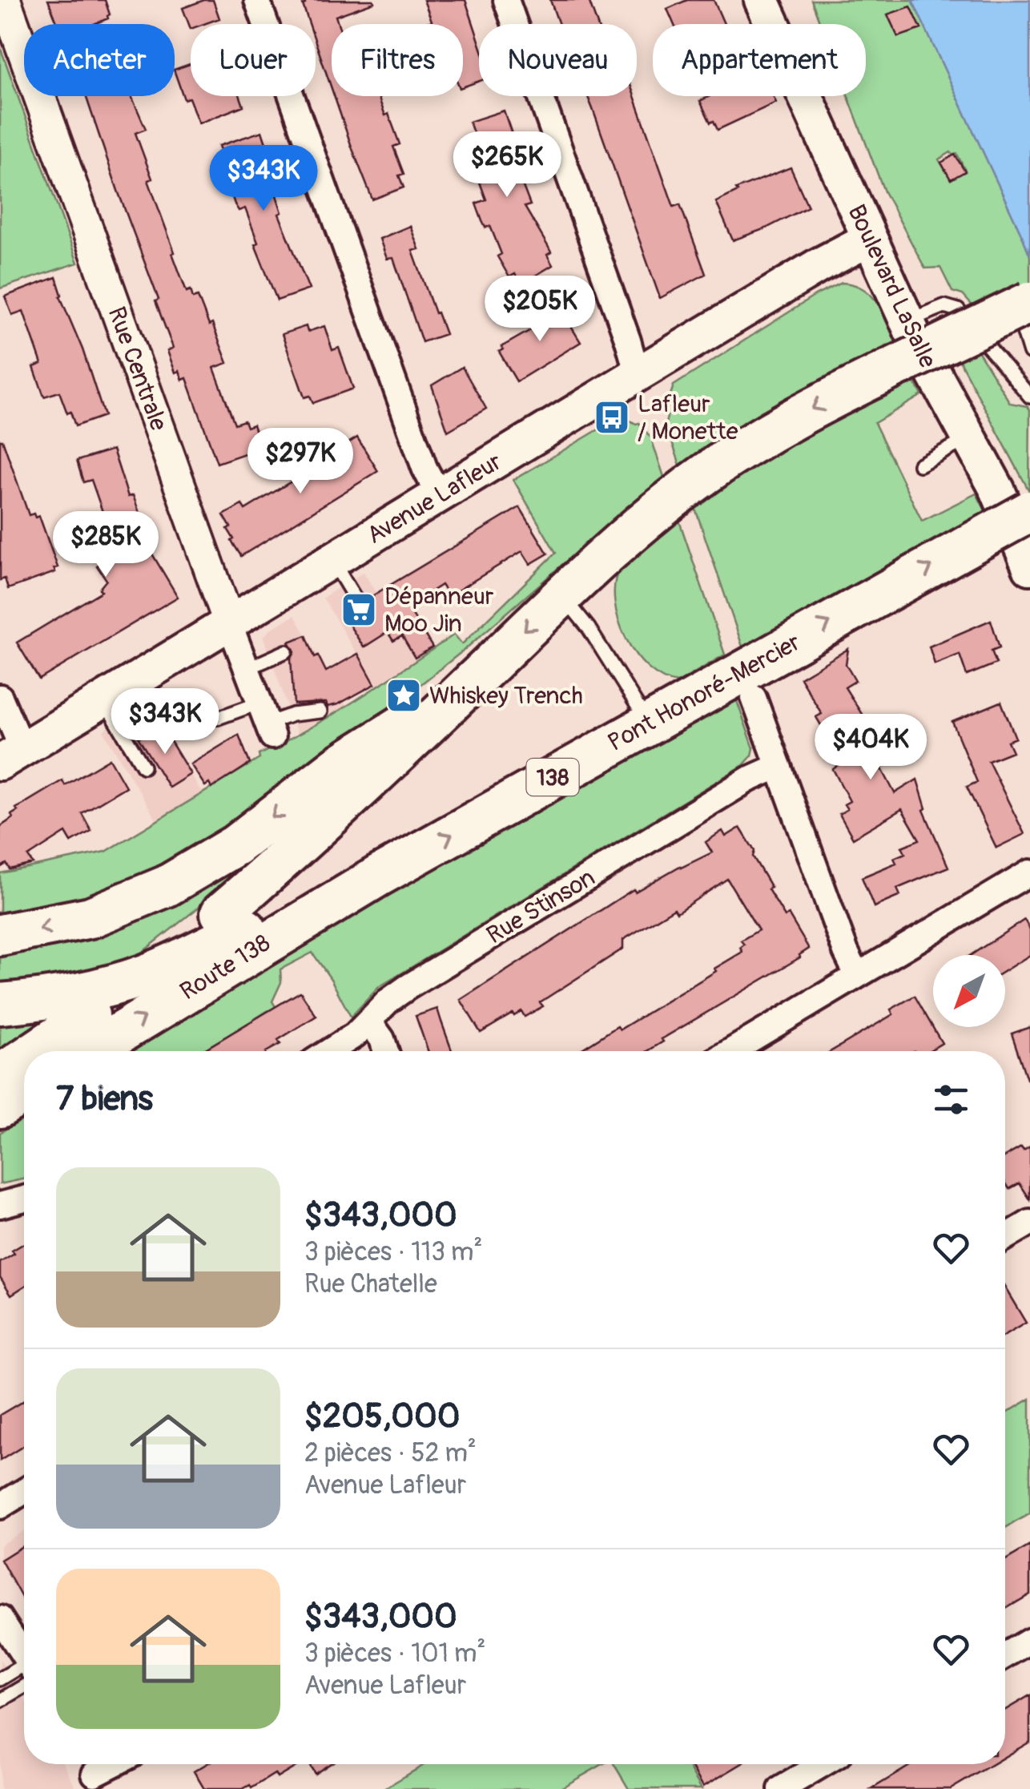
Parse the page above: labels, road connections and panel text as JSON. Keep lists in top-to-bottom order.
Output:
{
  "streets": {
    "highway": ["Pont Honoré-Mercier", "138", "Route 138"],
    "main road": ["Boulevard LaSalle", "Avenue Lafleur"],
    "street": ["Rue Centrale", "Rue Stinson"]
  },
  "crossings": [
    ["Boulevard LaSalle", "Avenue Lafleur"],
    ["Rue Centrale", "Avenue Lafleur"],
    ["Pont Honoré-Mercier", "Route 138"]
  ],
  "places": {
    "bus stop": ["Lafleur / Monette"],
    "supermarket": ["Dépanneur Moo Jin"],
    "place": ["Whiskey Trench"]
  },
  "north": "bottom left",
  "page": {
    "chip": [
      "Acheter",
      "Louer",
      "Filtres",
      "Nouveau",
      "Appartement"
    ],
    "price": [
      "$265K",
      "$343K",
      "$205K",
      "$297K",
      "$285K",
      "$343K",
      "$404K"
    ],
    "heading": "7 biens",
    "list": [
      {
        "name": "$343,000",
        "note": "3 pièces · 113 m² · Rue Chatelle"
      },
      {
        "name": "$205,000",
        "note": "2 pièces · 52 m² · Avenue Lafleur"
      },
      {
        "name": "$343,000",
        "note": "3 pièces · 101 m² · Avenue Lafleur"
      }
    ]
  }
}
